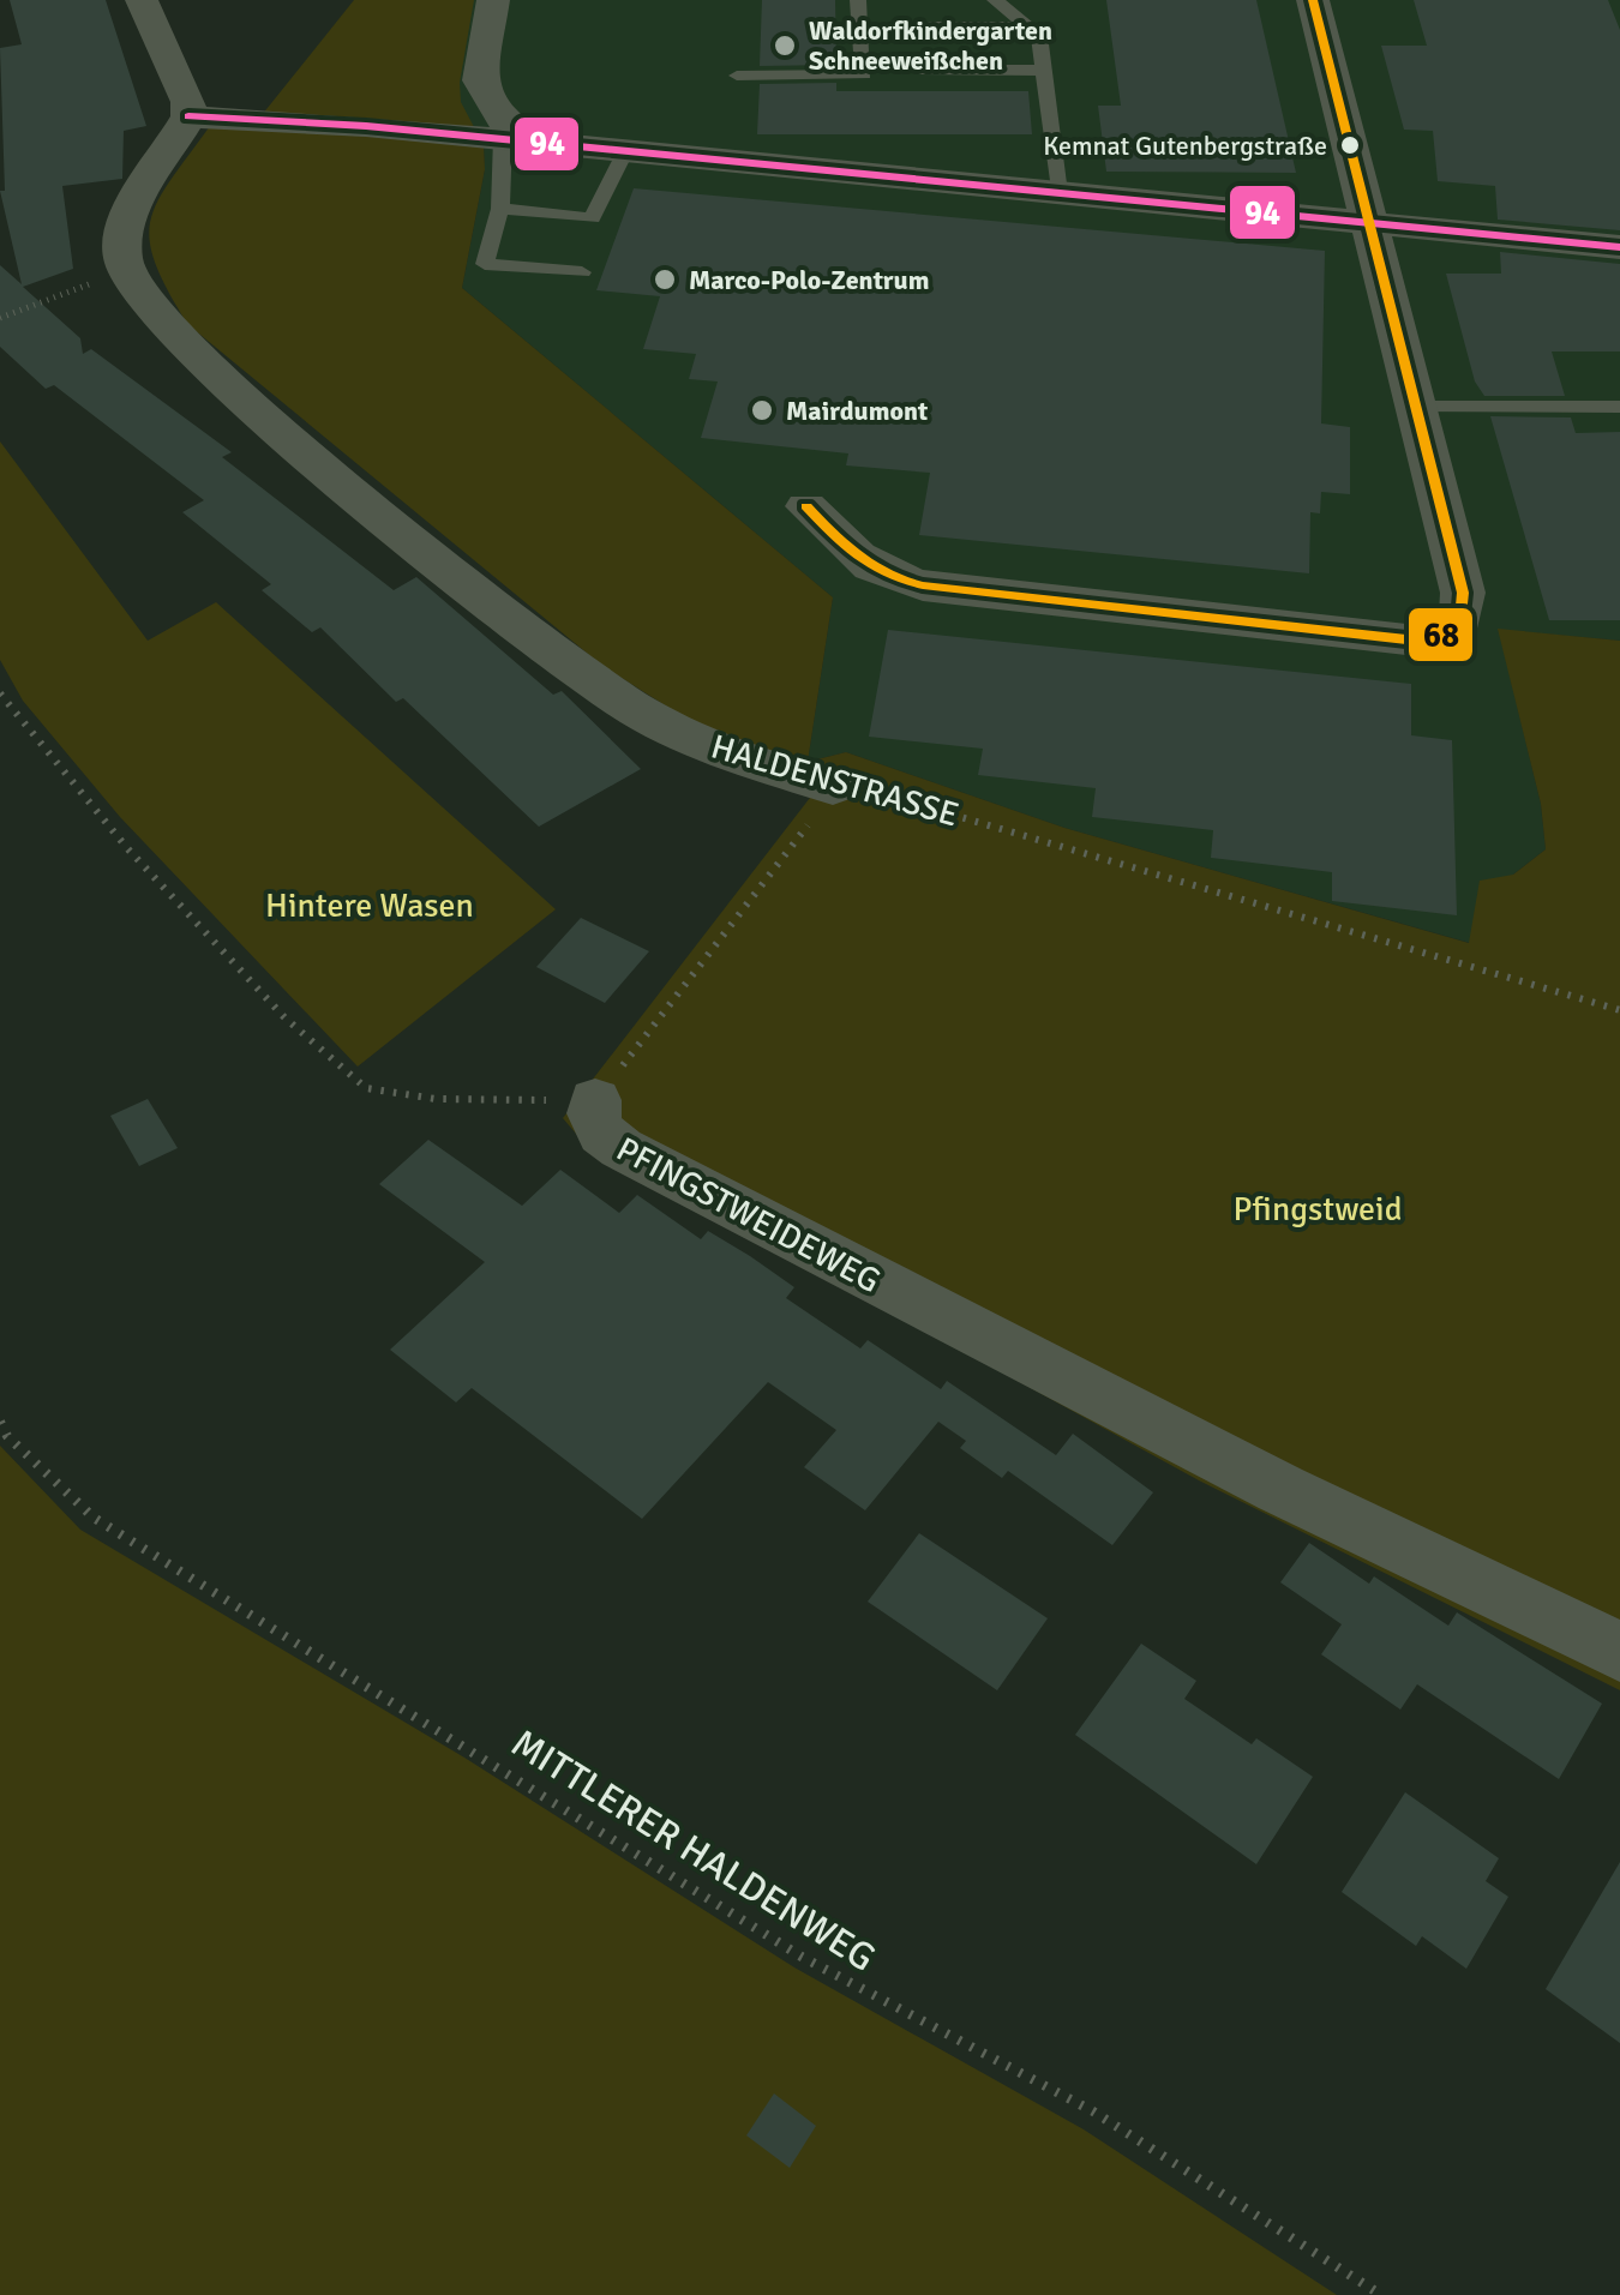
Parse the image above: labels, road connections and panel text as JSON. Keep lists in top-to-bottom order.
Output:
{
  "streets": {
    "street": ["HALDENSTRASSE", "PFINGSTWEIDEWEG"],
    "path": ["MITTLERER HALDENWEG"]
  },
  "parks": ["Hintere Wasen", "Pfingstweid"],
  "places": [
    "Waldorfkindergarten Schneeweißchen",
    "Kemnat Gutenbergstraße",
    "Marco-Polo-Zentrum",
    "Mairdumont"
  ],
  "lines": ["transit line 68", "transit line 94"]
}
